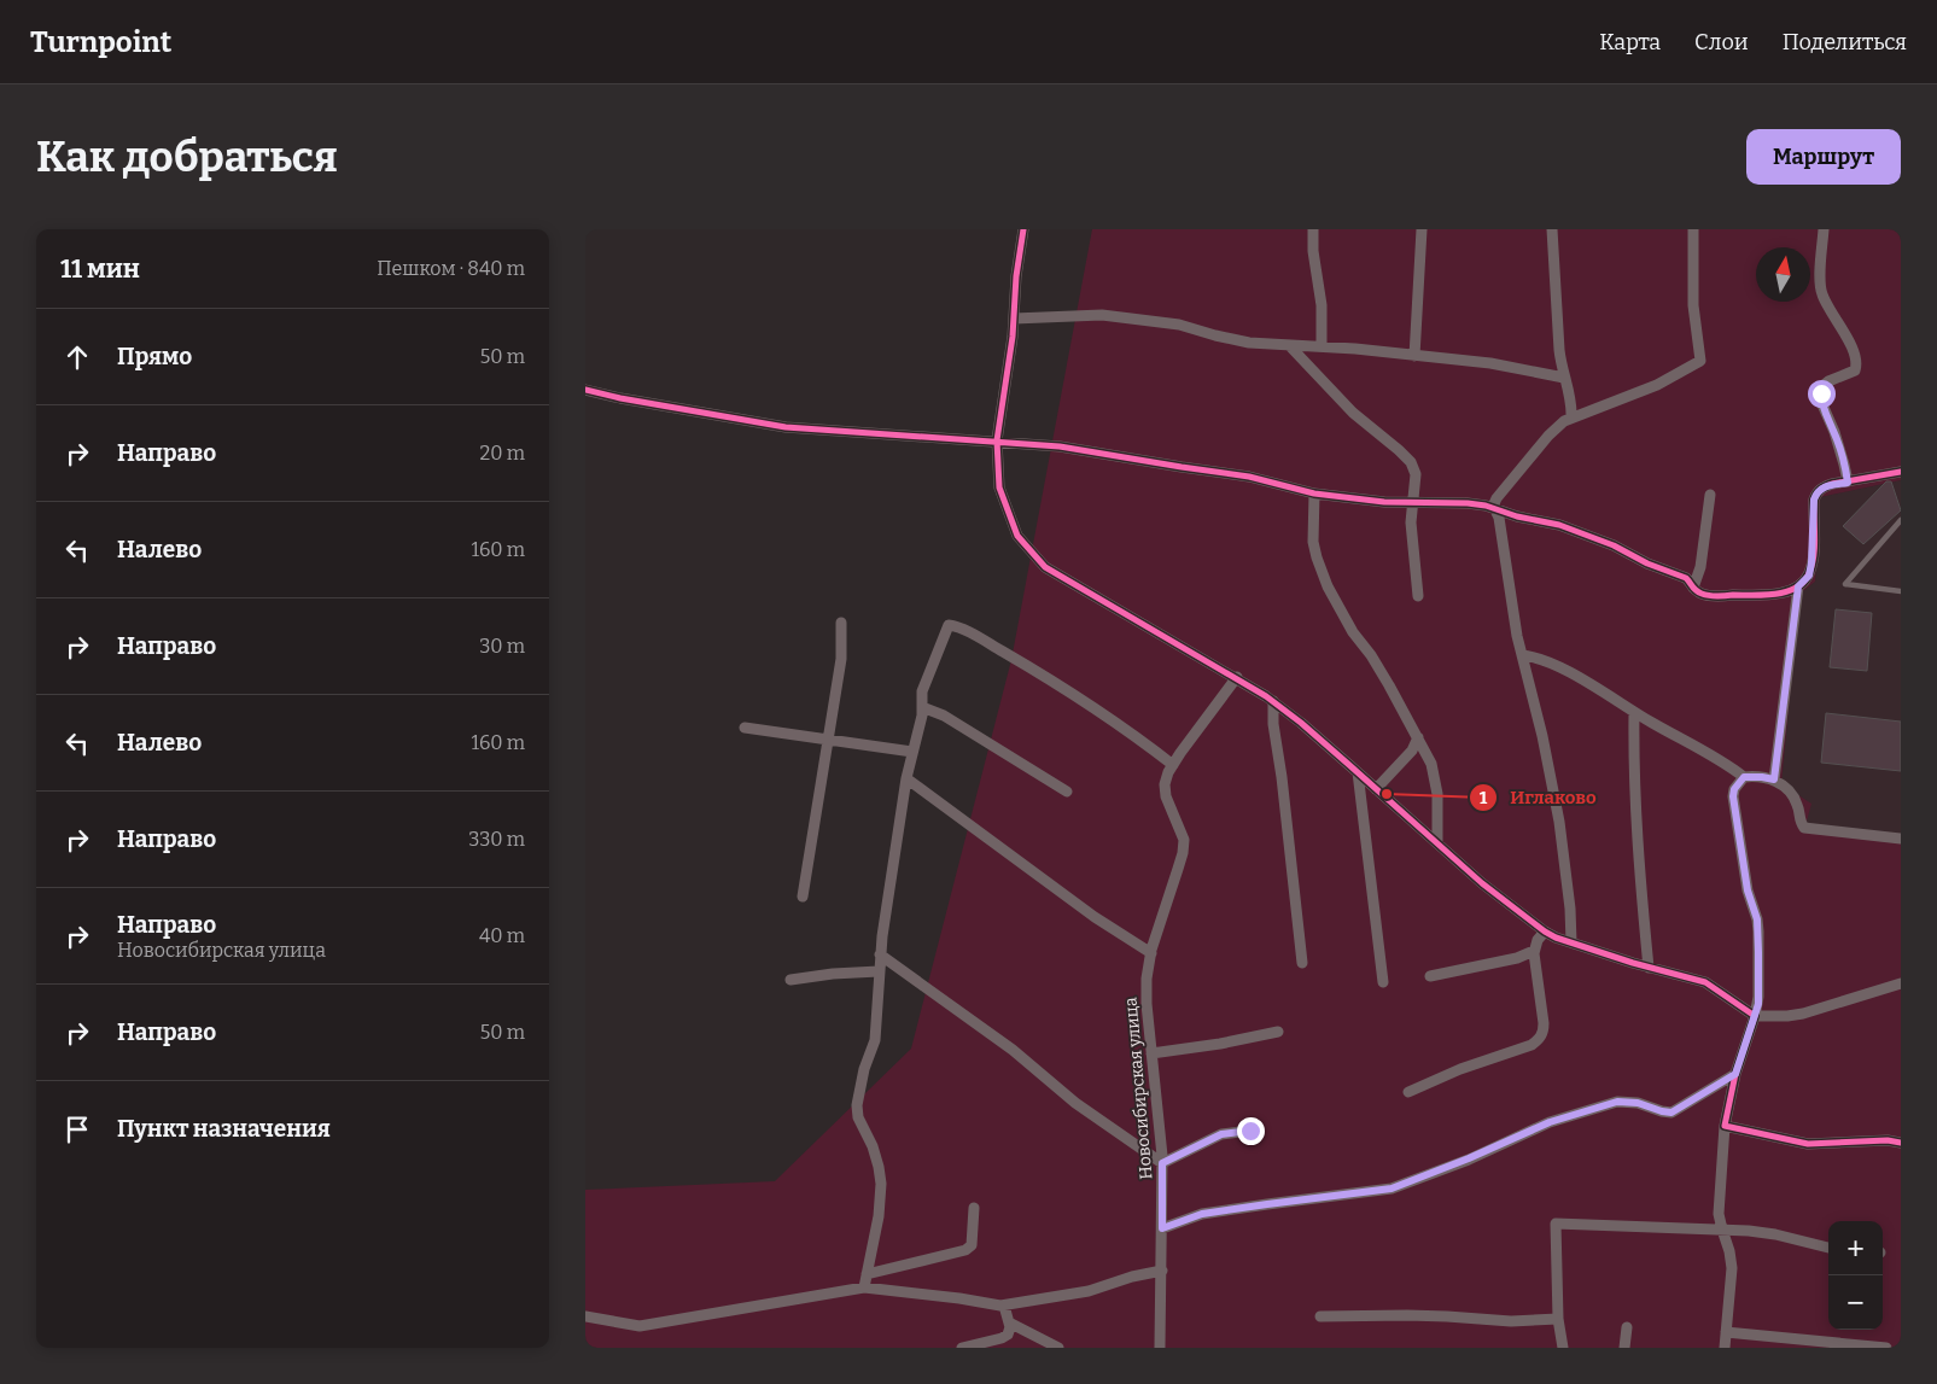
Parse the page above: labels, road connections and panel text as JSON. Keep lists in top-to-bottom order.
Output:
{
  "streets": {
    "street": ["Новосибирская улица"]
  },
  "places": ["Иглаково"],
  "north": "top",
  "page": {
    "header": "Turnpoint",
    "nav": ["Карта", "Слои", "Поделиться"],
    "buttons": "Маршрут",
    "title": "Как добраться",
    "heading": ["11 мин", "Пешком · 840 m"],
    "list": [
      ["Прямо", "50 m"],
      ["Направо", "20 m"],
      ["Налево", "160 m"],
      ["Направо", "30 m"],
      ["Налево", "160 m"],
      ["Направо", "330 m"],
      ["Направо", "Новосибирская улица", "40 m"],
      ["Направо", "50 m"],
      "Пункт назначения"
    ],
    "map_buttons": ["+", "−"]
  }
}
